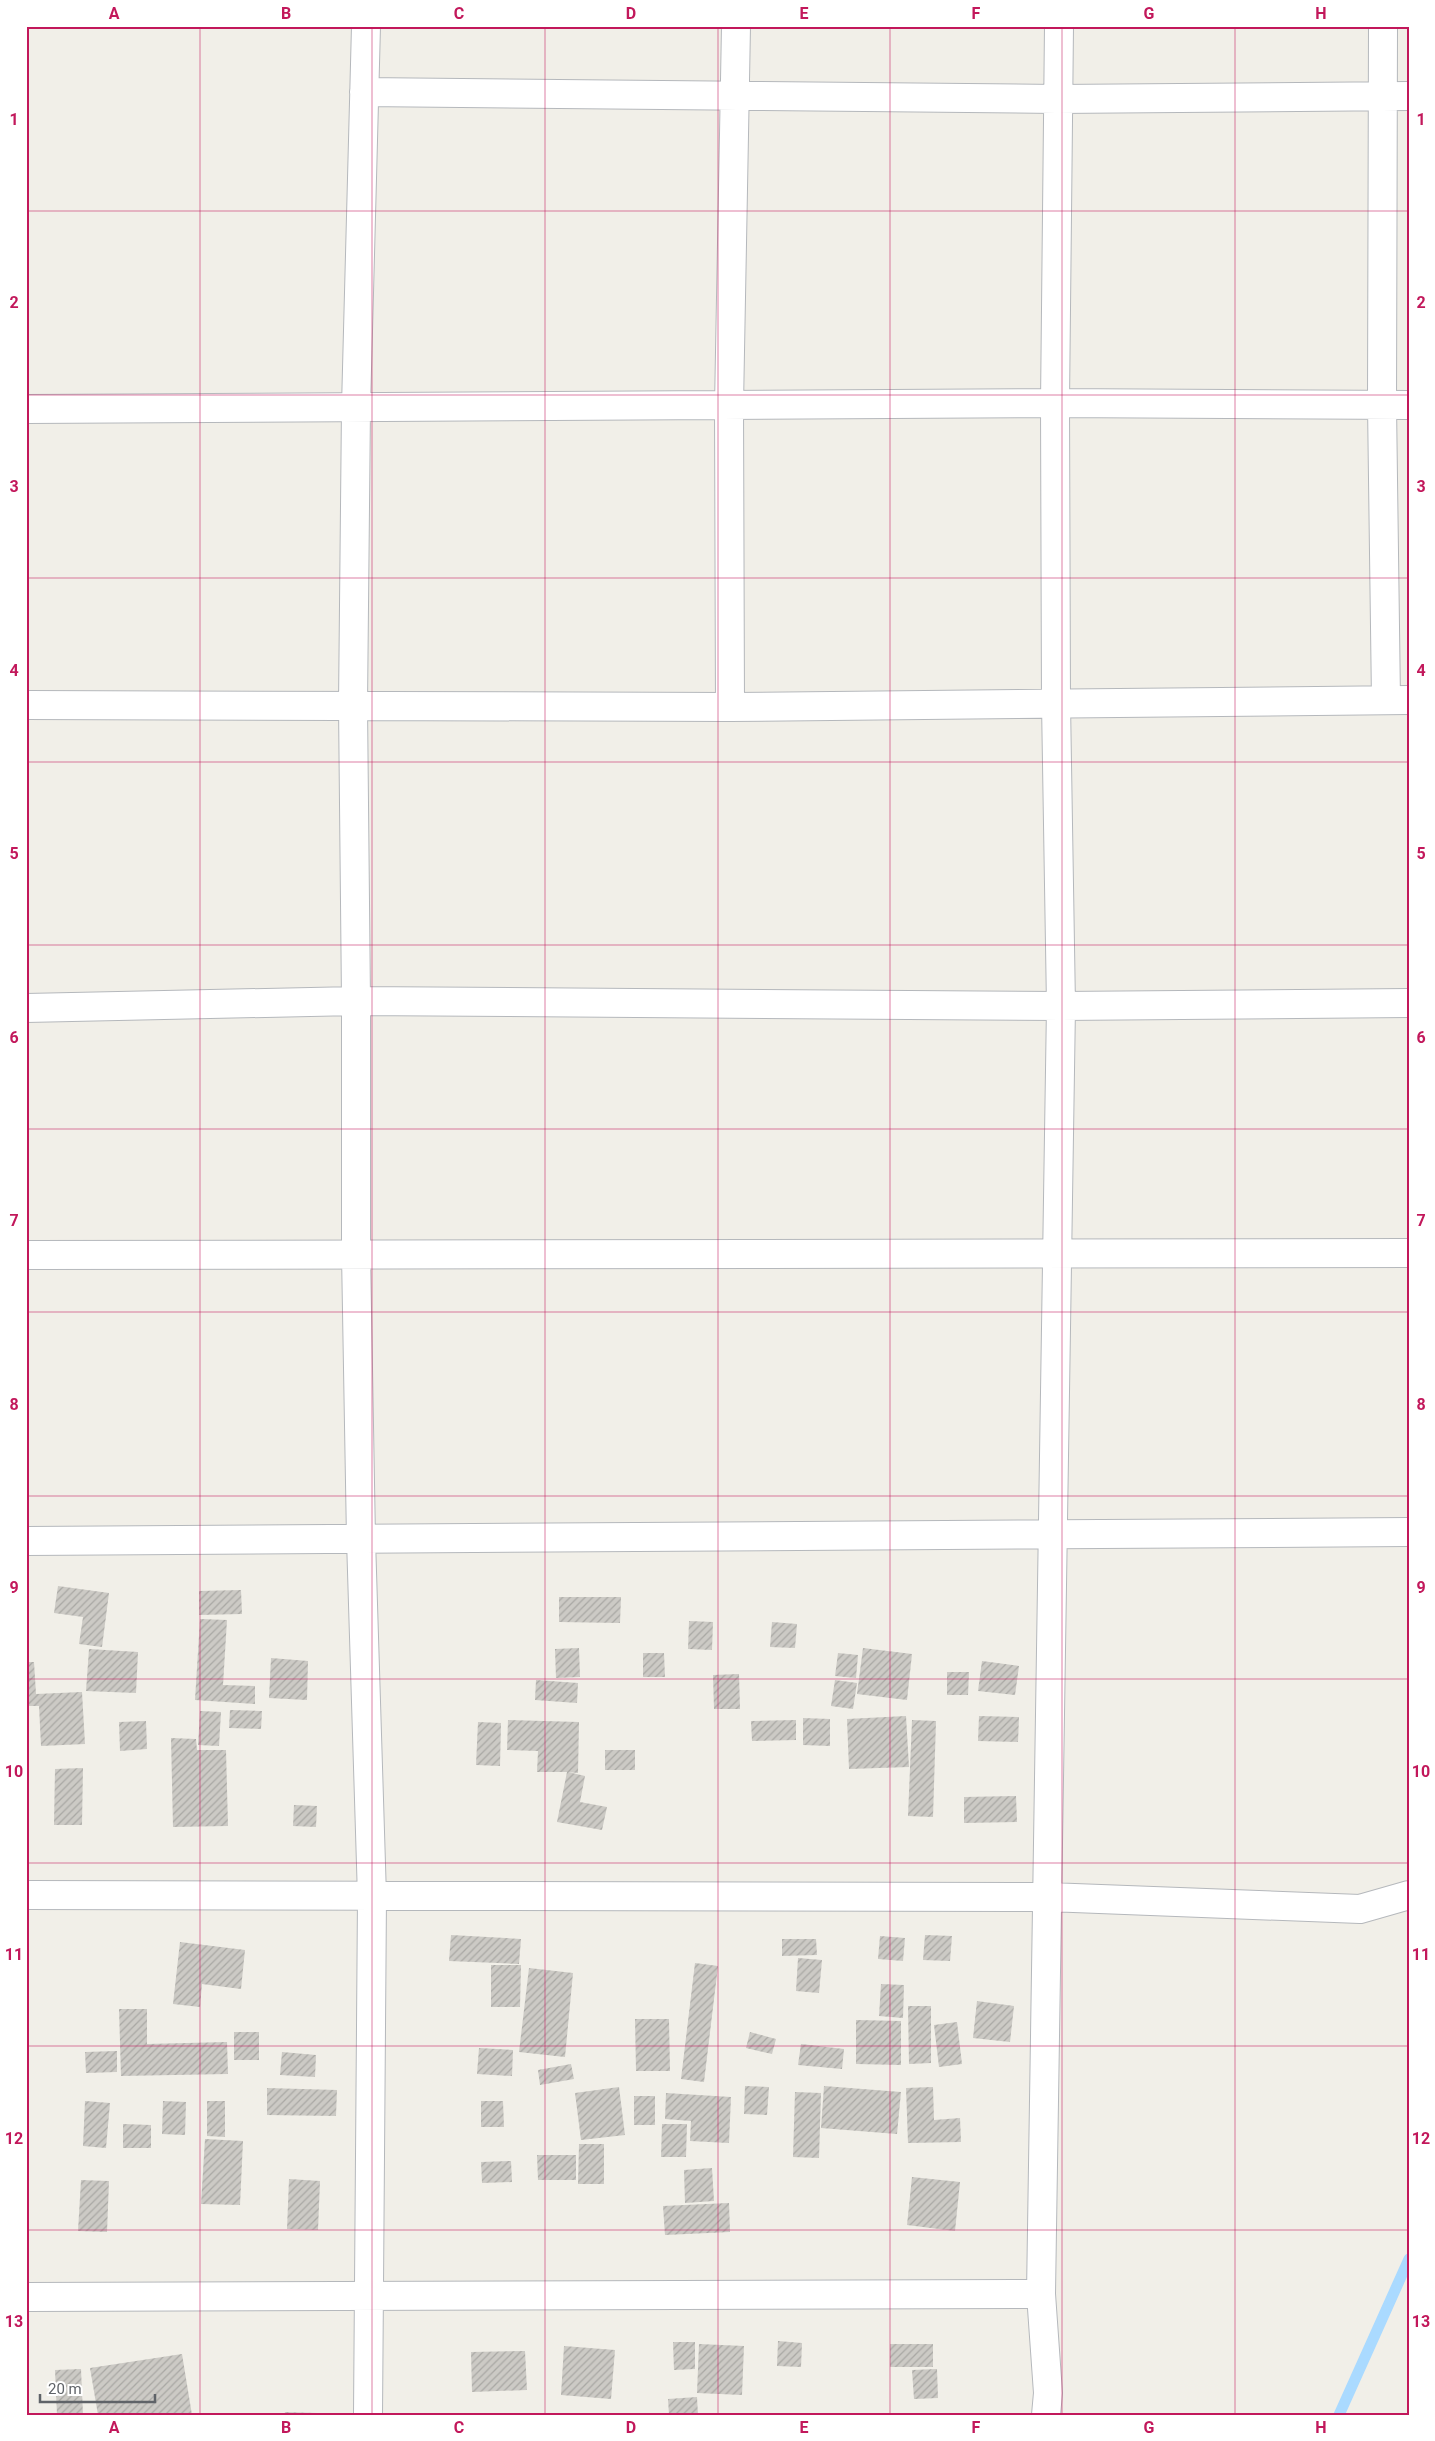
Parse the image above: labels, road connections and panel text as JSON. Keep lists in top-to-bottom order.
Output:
{
  "scale_bar": "20 m",
  "grid": {
    "columns": [
      "A",
      "B",
      "C",
      "D",
      "E",
      "F",
      "G",
      "H"
    ],
    "rows": [
      "1",
      "2",
      "3",
      "4",
      "5",
      "6",
      "7",
      "8",
      "9",
      "10",
      "11",
      "12",
      "13"
    ]
  }
}
